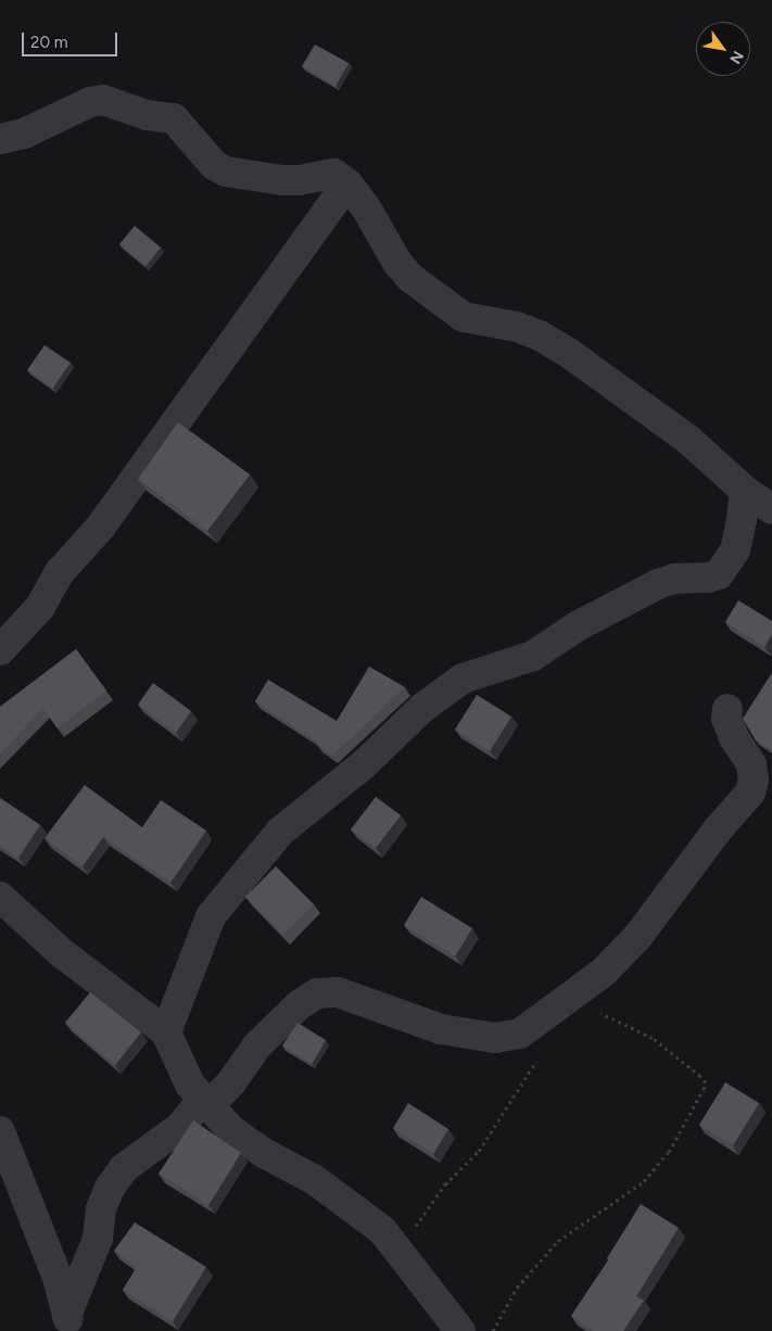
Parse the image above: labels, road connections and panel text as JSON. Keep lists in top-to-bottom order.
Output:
{
  "scale_bar": "20 m",
  "north": "bottom right"
}
